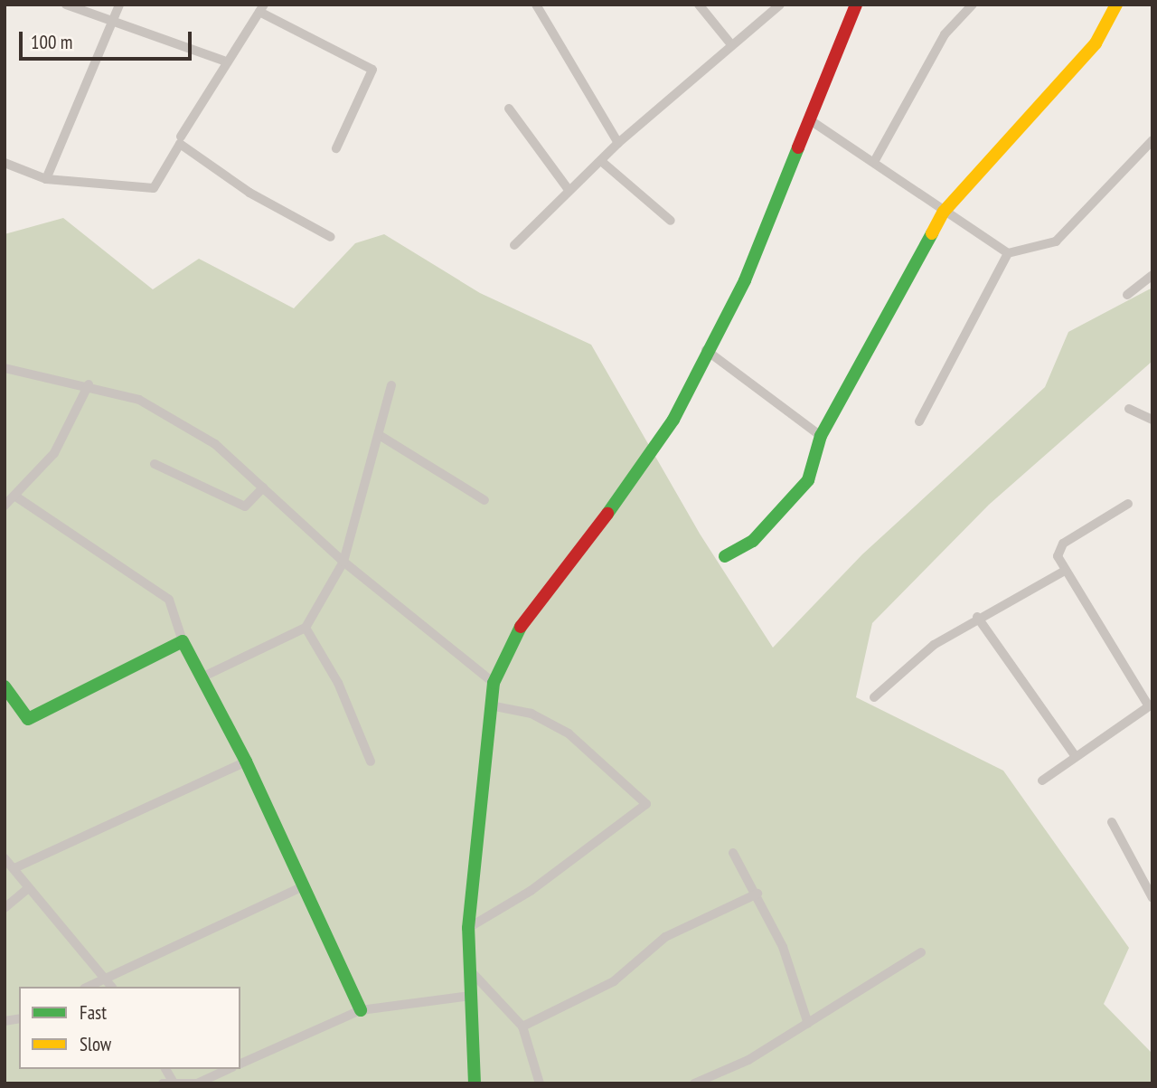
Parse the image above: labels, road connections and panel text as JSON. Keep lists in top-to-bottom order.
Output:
{
  "legend": ["Fast", "Slow"],
  "scale_bar": "100 m"
}
